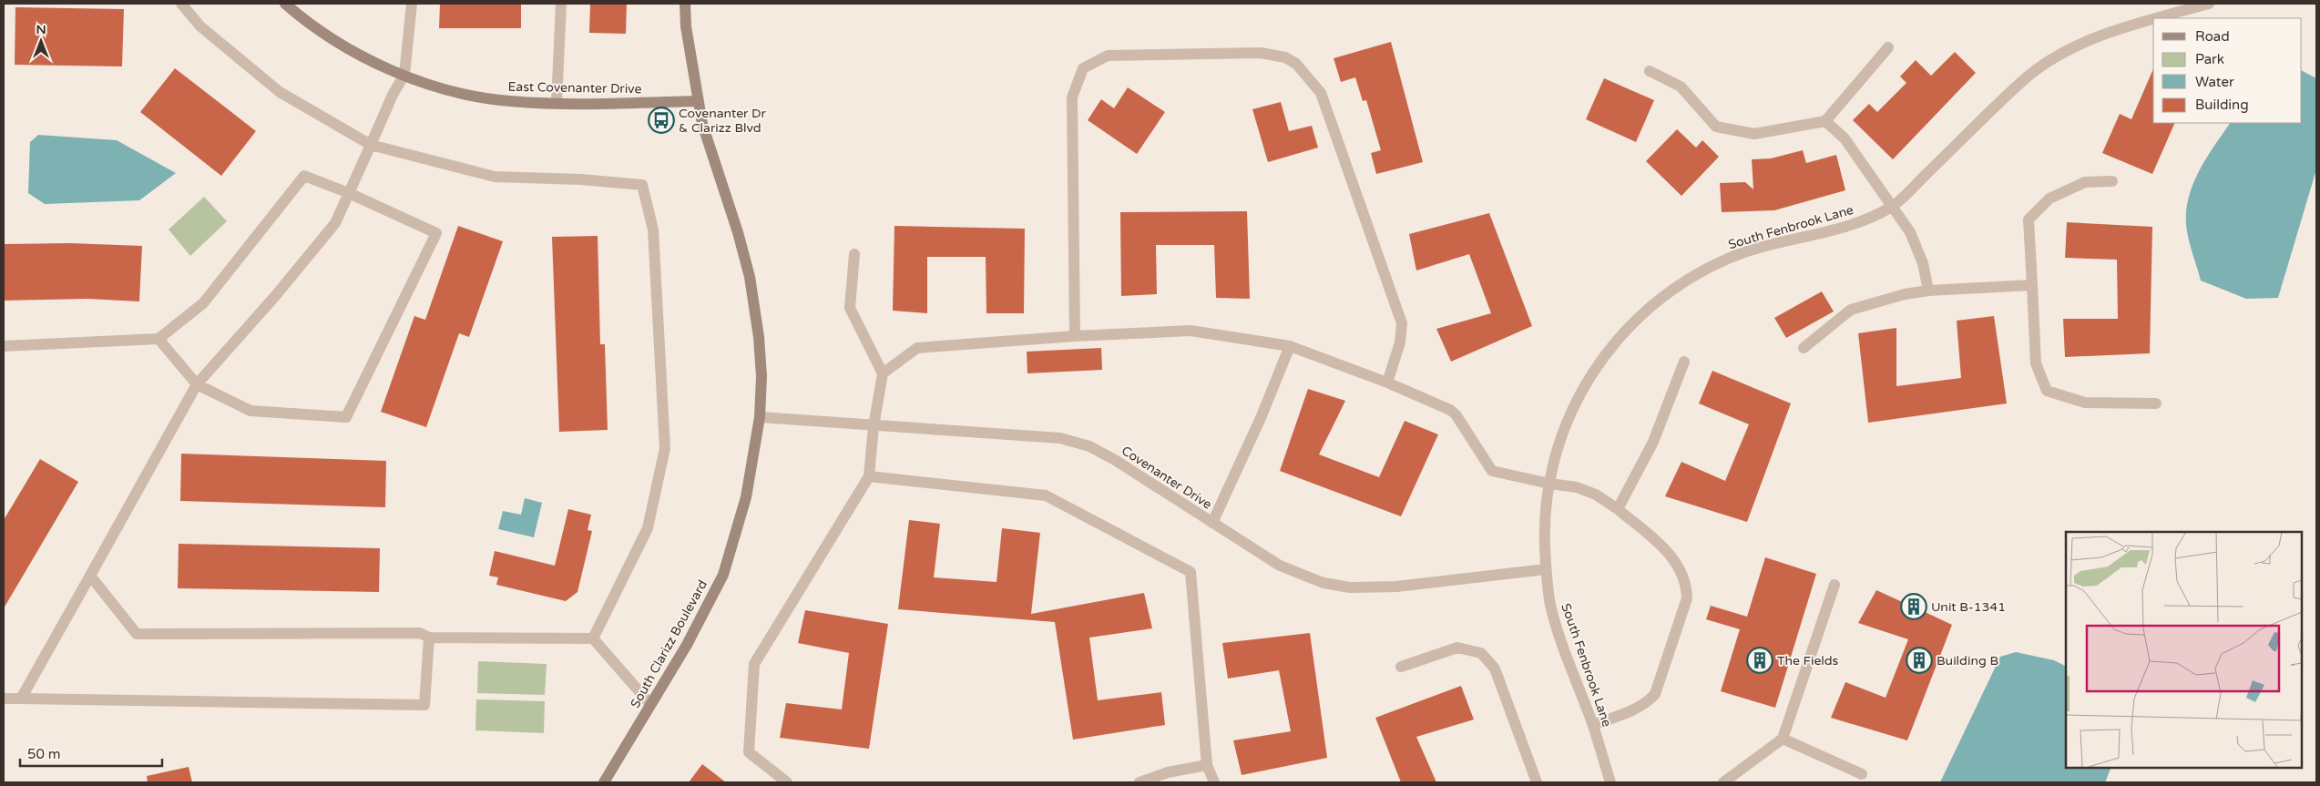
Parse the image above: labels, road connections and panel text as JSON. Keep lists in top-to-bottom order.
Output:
{
  "streets": {
    "street": [
      "East Covenanter Drive",
      "South Fenbrook Lane",
      "Covenanter Drive",
      "South Clarizz Boulevard"
    ]
  },
  "crossings": [
    ["East Covenanter Drive", "South Clarizz Boulevard"],
    ["South Fenbrook Lane", "Covenanter Drive"],
    ["Covenanter Drive", "South Clarizz Boulevard"]
  ],
  "places": {
    "bus stop": ["Covenanter Dr & Clarizz Blvd"],
    "building": ["Unit B-1341", "The Fields", "Building B"]
  },
  "legend": [
    "Road",
    "Park",
    "Water",
    "Building"
  ],
  "scale_bar": "50 m",
  "north": "top"
}
